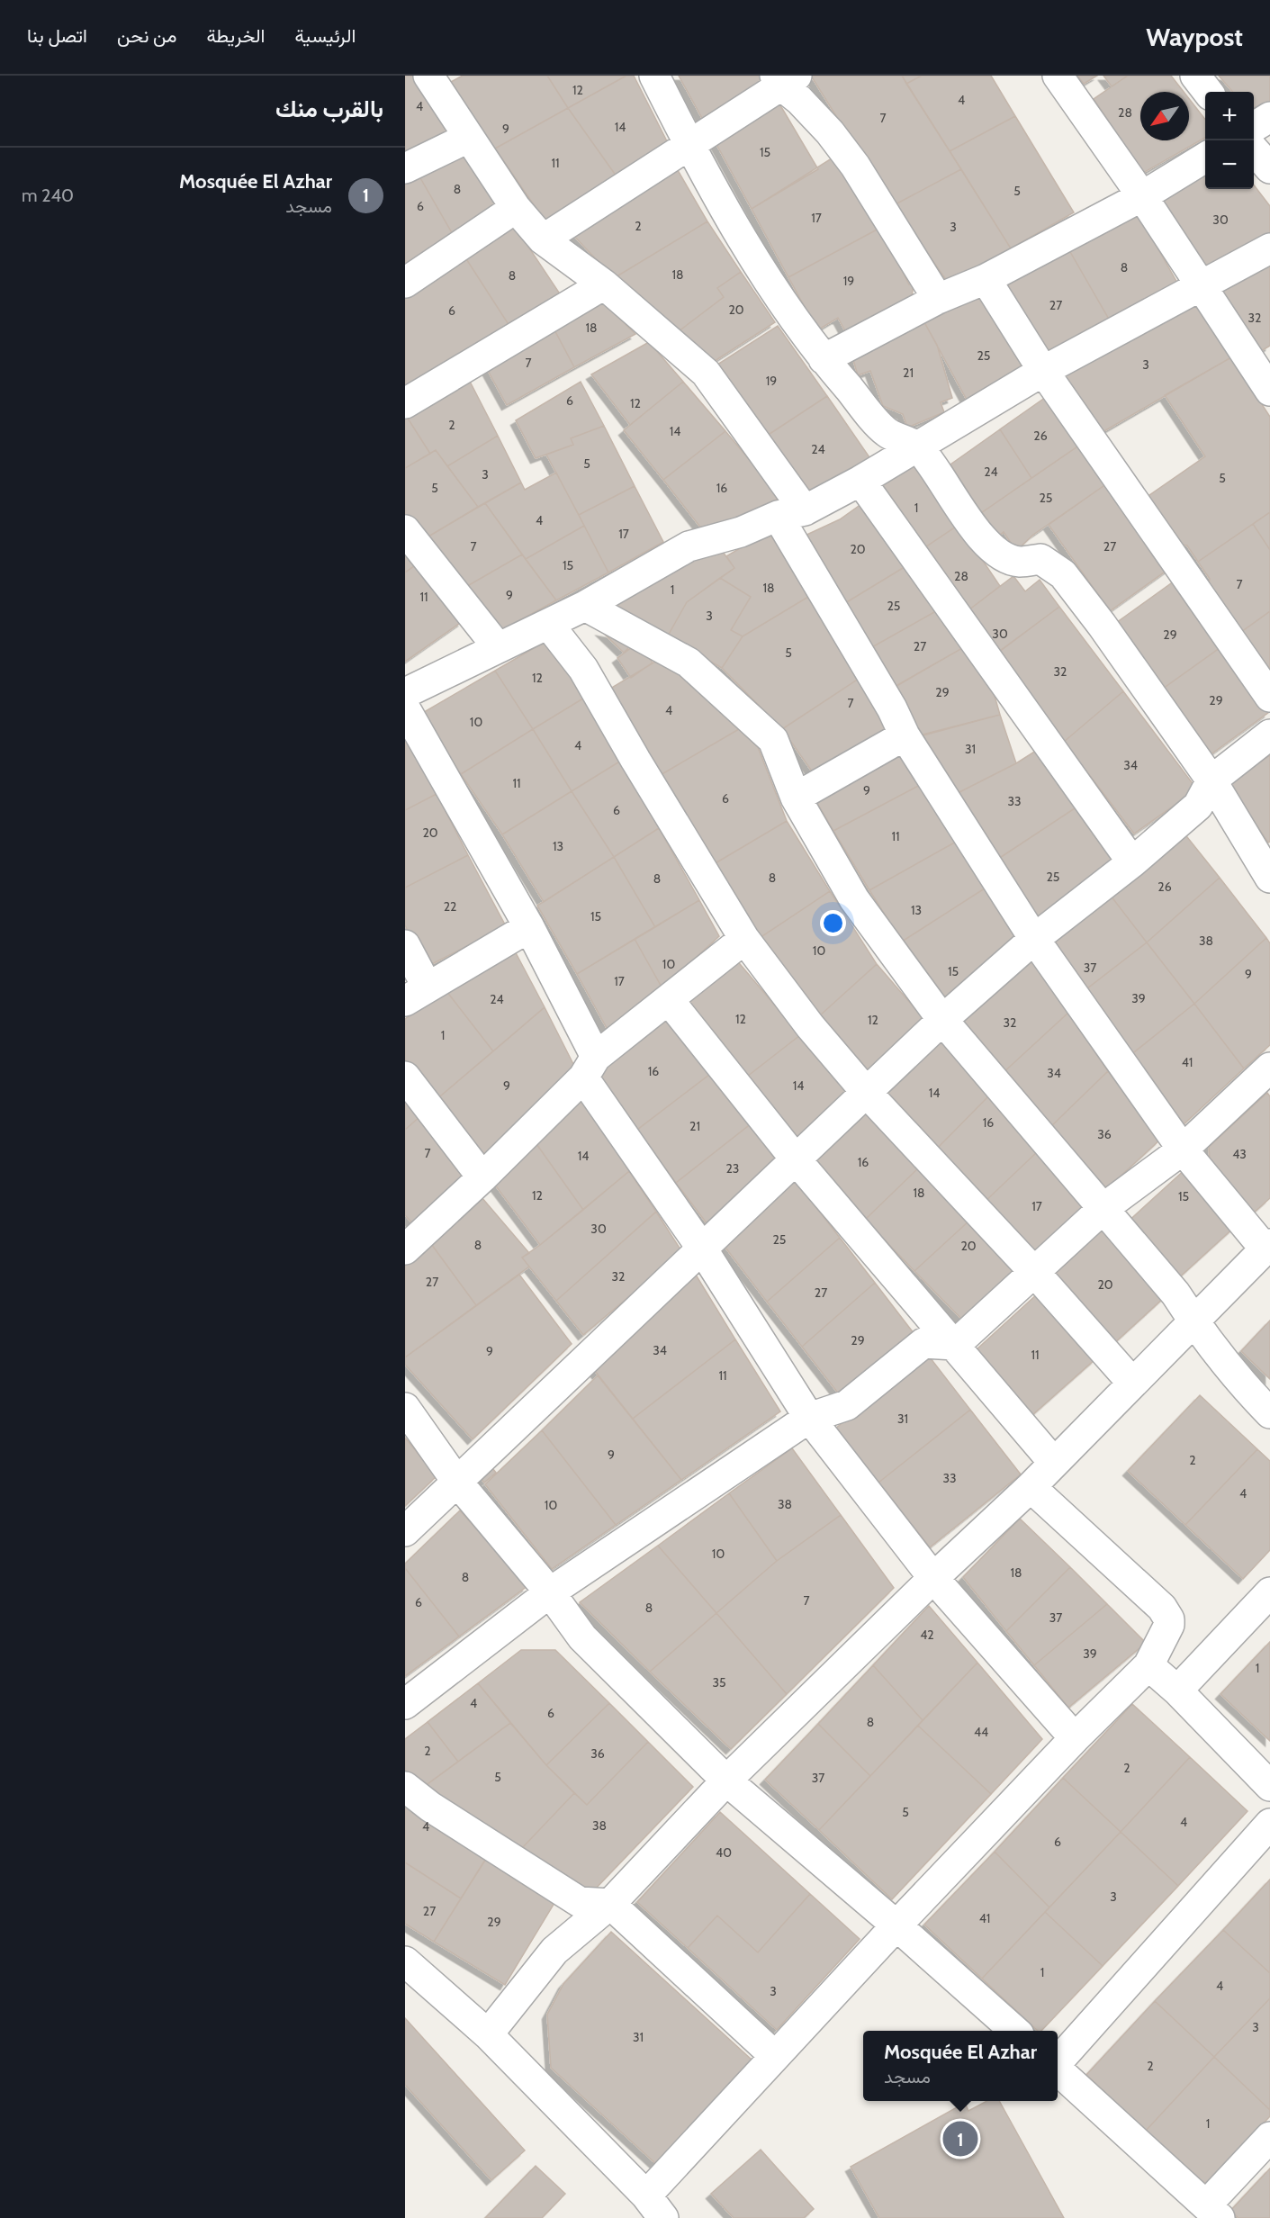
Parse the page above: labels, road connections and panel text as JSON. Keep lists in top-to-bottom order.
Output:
{
  "house_numbers": [
    "12",
    "4",
    "4",
    "28",
    "7",
    "14",
    "9",
    "15",
    "11",
    "8",
    "5",
    "6",
    "17",
    "30",
    "2",
    "3",
    "8",
    "18",
    "8",
    "19",
    "27",
    "20",
    "6",
    "32",
    "18",
    "25",
    "7",
    "3",
    "21",
    "19",
    "6",
    "12",
    "2",
    "14",
    "26",
    "24",
    "5",
    "24",
    "3",
    "5",
    "5",
    "16",
    "25",
    "1",
    "4",
    "17",
    "7",
    "27",
    "20",
    "15",
    "28",
    "7",
    "18",
    "1",
    "9",
    "11",
    "25",
    "3",
    "30",
    "29",
    "27",
    "5",
    "32",
    "12",
    "29",
    "29",
    "7",
    "4",
    "10",
    "4",
    "31",
    "34",
    "11",
    "9",
    "6",
    "33",
    "6",
    "20",
    "11",
    "13",
    "25",
    "8",
    "8",
    "26",
    "22",
    "13",
    "15",
    "38",
    "10",
    "10",
    "37",
    "15",
    "9",
    "17",
    "39",
    "24",
    "12",
    "12",
    "32",
    "1",
    "41",
    "16",
    "34",
    "9",
    "14",
    "14",
    "16",
    "21",
    "36",
    "7",
    "43",
    "14",
    "16",
    "23",
    "18",
    "12",
    "15",
    "17",
    "30",
    "25",
    "8",
    "20",
    "32",
    "27",
    "20",
    "27",
    "29",
    "34",
    "9",
    "11",
    "11",
    "31",
    "9",
    "2",
    "33",
    "4",
    "38",
    "10",
    "10",
    "18",
    "8",
    "7",
    "6",
    "8",
    "37",
    "42",
    "39",
    "1",
    "35",
    "4",
    "6",
    "8",
    "44",
    "2",
    "36",
    "2",
    "5",
    "37",
    "5",
    "4",
    "38",
    "4",
    "6",
    "40",
    "3",
    "27",
    "41",
    "29",
    "1",
    "4",
    "3",
    "3",
    "31",
    "2",
    "1"
  ],
  "north": "bottom left",
  "page": {
    "header": "Waypost",
    "nav": [
      "الرئيسية",
      "الخريطة",
      "من نحن",
      "اتصل بنا"
    ],
    "heading": "بالقرب منك",
    "map_buttons": ["+", "−"],
    "list": [
      {
        "mark": "1",
        "name": "Mosquée El Azhar",
        "note": "مسجد",
        "value": "240 m"
      }
    ],
    "popup": ["Mosquée El Azhar", "مسجد"],
    "pins": "1"
  }
}
